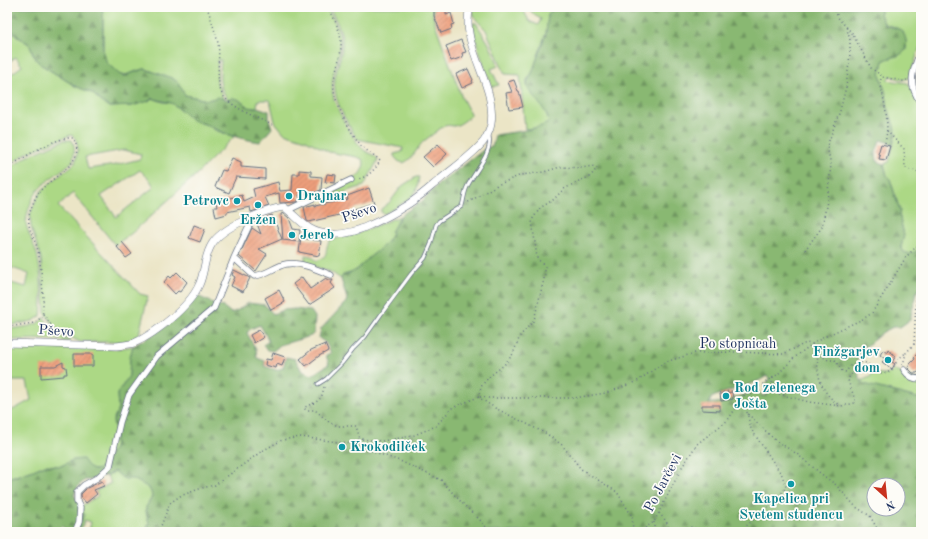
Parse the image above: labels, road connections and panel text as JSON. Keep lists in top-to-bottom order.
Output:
{
  "streets": {
    "street": ["Pševo"],
    "path": ["Po stopnicah", "Po Jarčevi"]
  },
  "crossings": [
    ["Po stopnicah", "Po Jarčevi"]
  ],
  "places": [
    "Drajnar",
    "Petrovc",
    "Eržen",
    "Jereb",
    "Finžgarjev dom",
    "Rod zelenega Jošta",
    "Krokodilček",
    "Kapelica pri Svetem studencu"
  ],
  "north": "bottom right"
}
